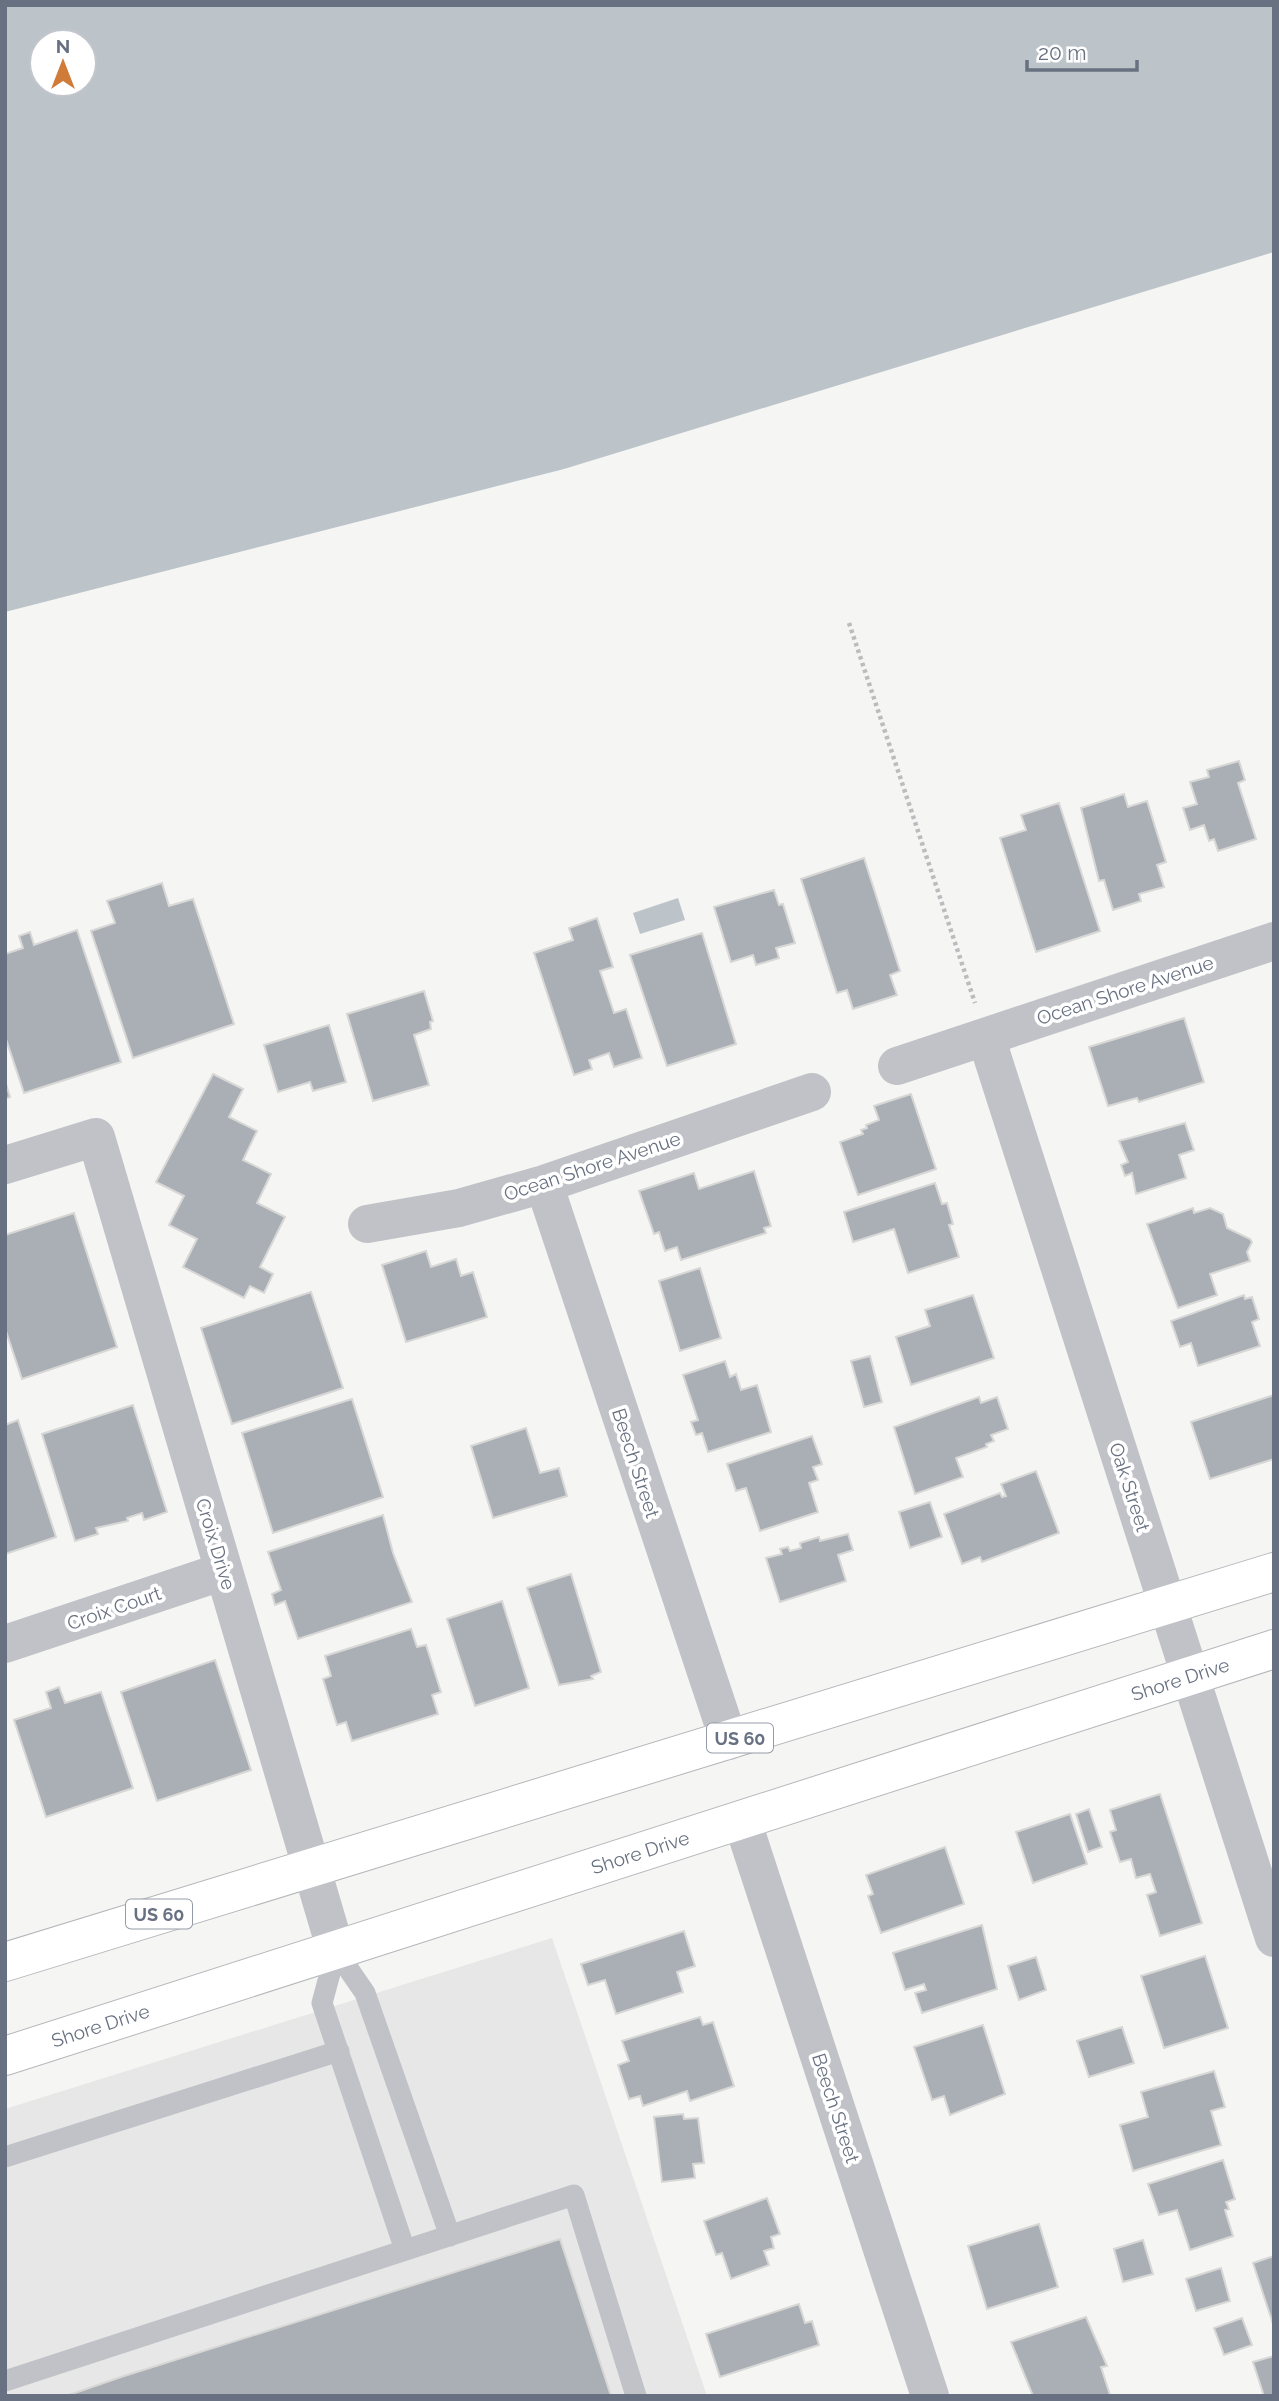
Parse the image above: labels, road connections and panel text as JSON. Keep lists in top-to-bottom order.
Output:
{
  "streets": {
    "highway": ["Shore Drive", "US 60"],
    "street": [
      "Ocean Shore Avenue",
      "Beech Street",
      "Oak Street",
      "Croix Drive",
      "Croix Court"
    ]
  },
  "crossings": [
    ["Ocean Shore Avenue", "Beech Street"],
    ["Ocean Shore Avenue", "Oak Street"],
    ["Beech Street", "Shore Drive"],
    ["Beech Street", "US 60"],
    ["Oak Street", "Shore Drive"],
    ["Oak Street", "US 60"],
    ["Croix Drive", "Croix Court"],
    ["Croix Drive", "Shore Drive"],
    ["Croix Drive", "US 60"]
  ],
  "scale_bar": "20 m",
  "north": "top"
}
